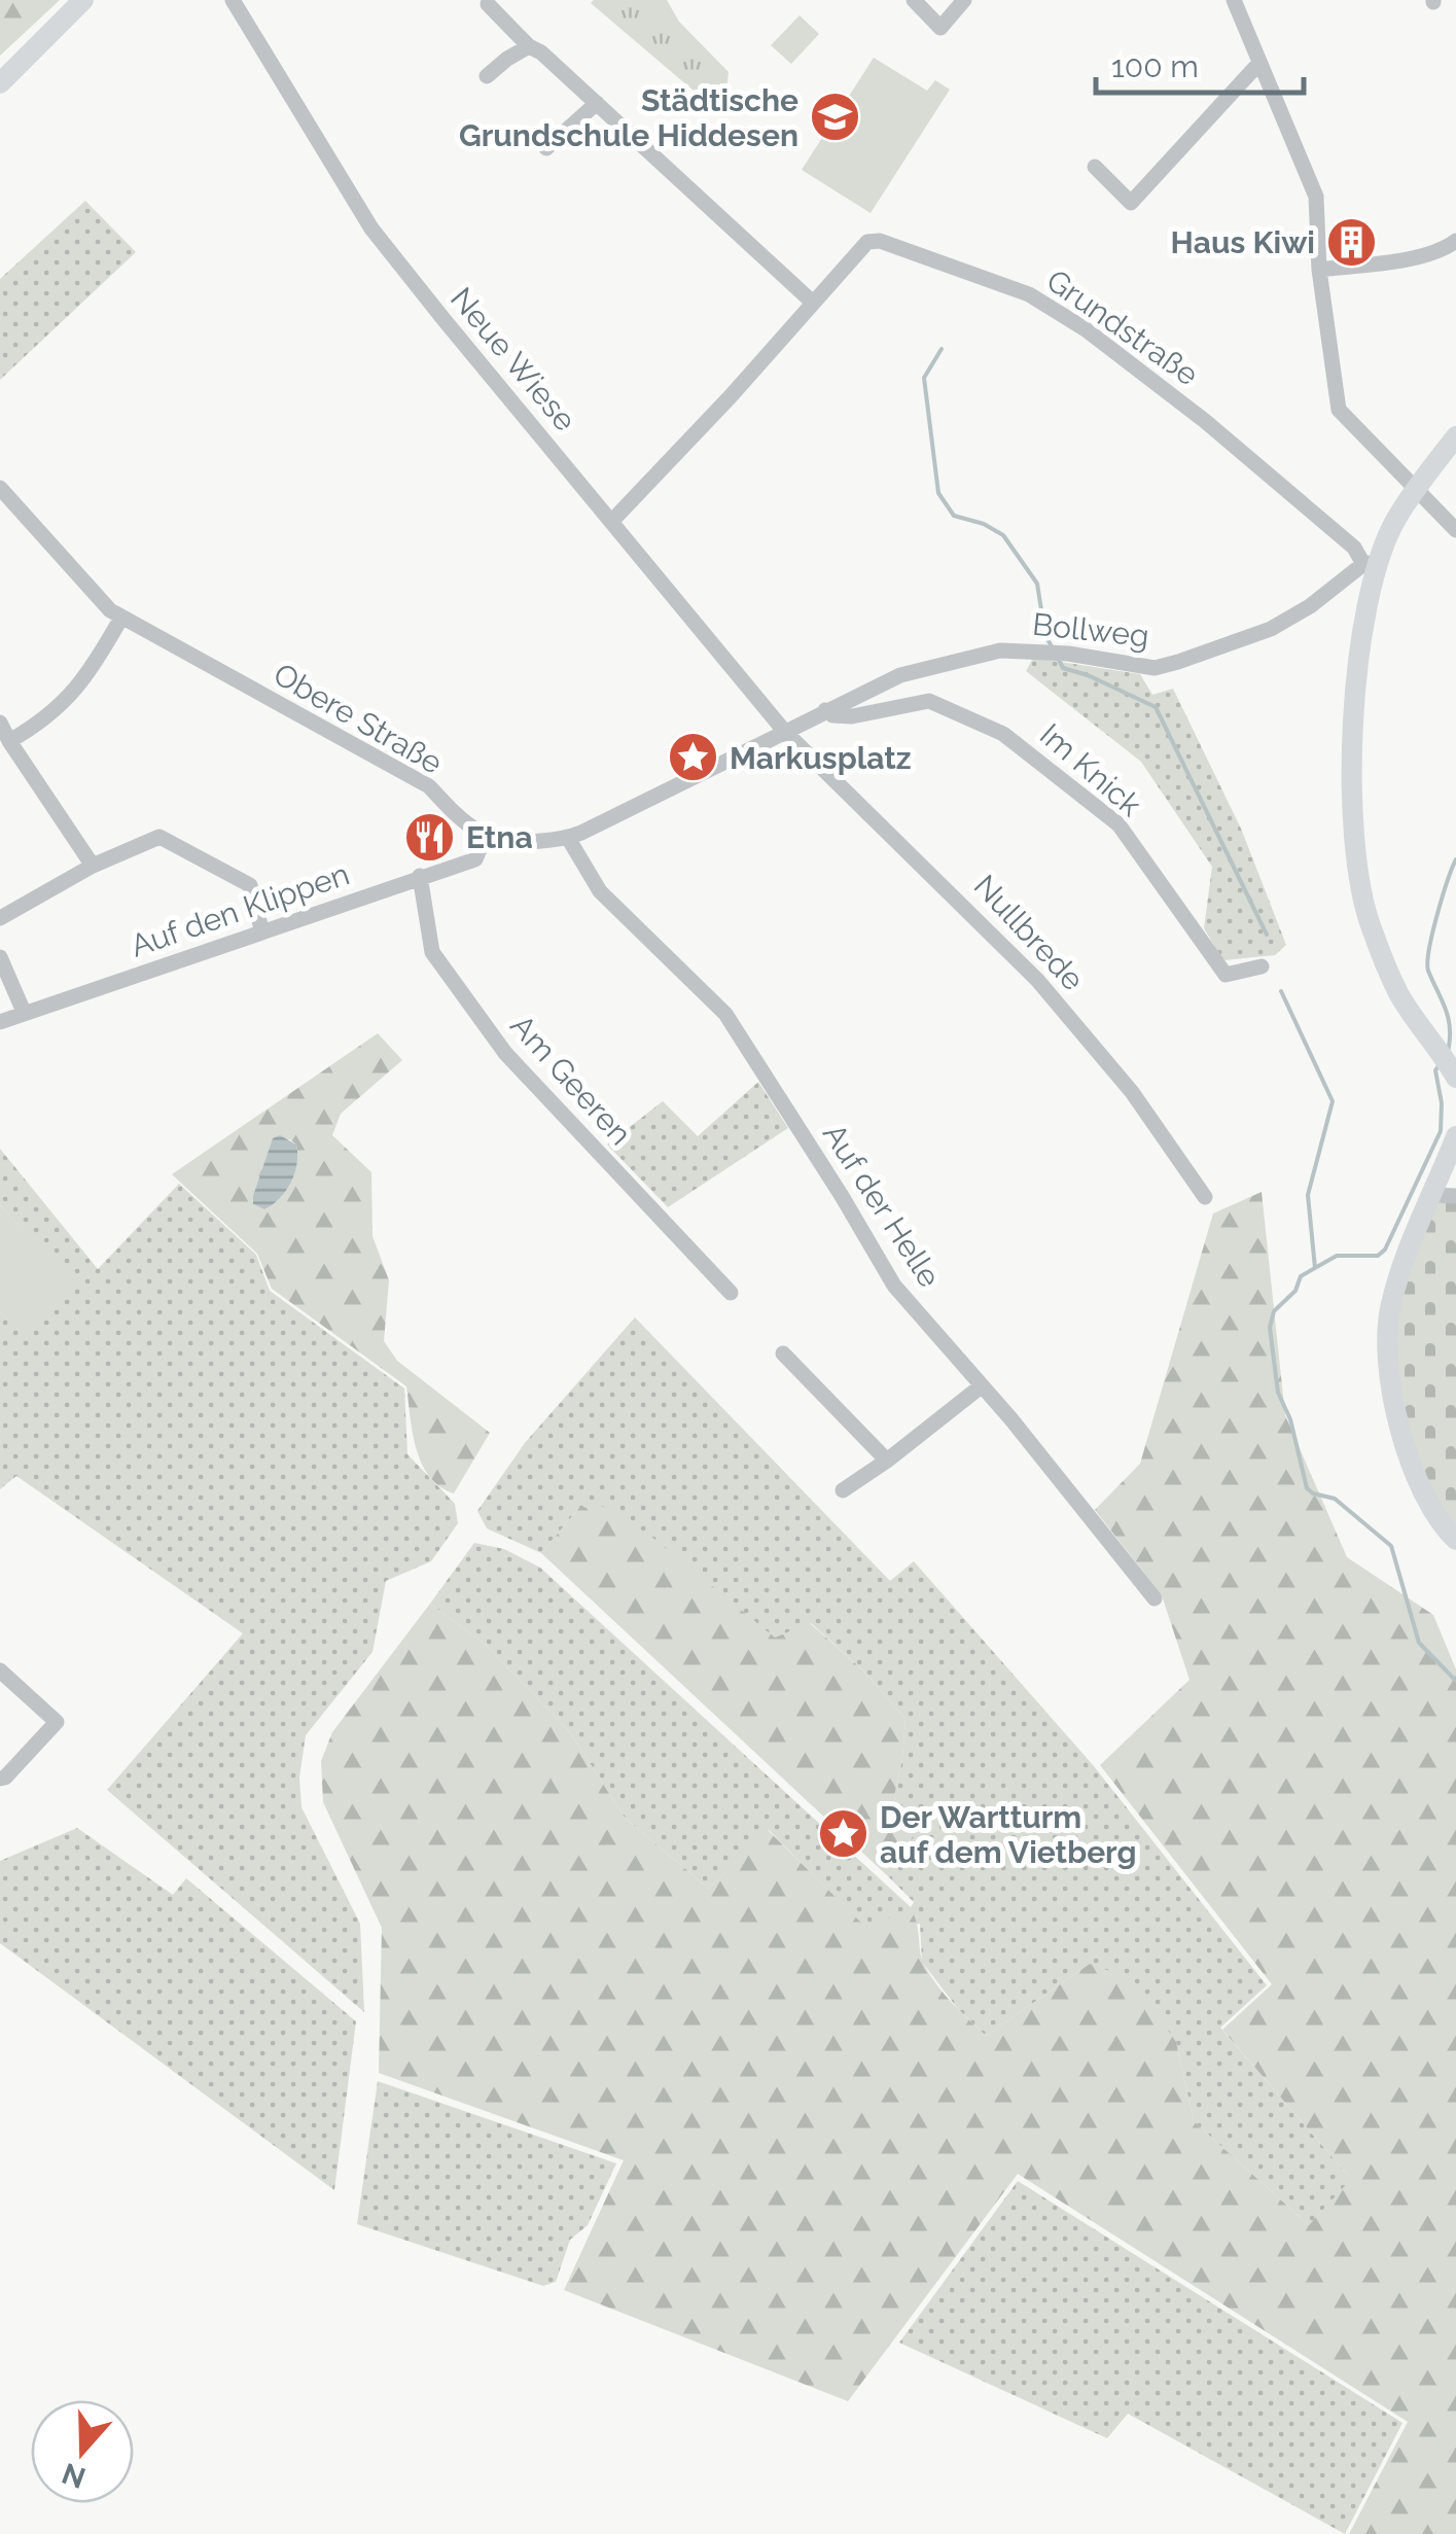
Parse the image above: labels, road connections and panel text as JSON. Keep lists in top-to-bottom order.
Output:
{
  "streets": {
    "street": [
      "Grundstraße",
      "Neue Wiese",
      "Bollweg",
      "Obere Straße",
      "Im Knick",
      "Auf den Klippen",
      "Nullbrede",
      "Am Geeren",
      "Auf der Helle"
    ]
  },
  "crossings": [
    ["Grundstraße", "Neue Wiese"],
    ["Grundstraße", "Bollweg"],
    ["Neue Wiese", "Bollweg"],
    ["Neue Wiese", "Nullbrede"],
    ["Bollweg", "Im Knick"],
    ["Bollweg", "Nullbrede"],
    ["Obere Straße", "Auf den Klippen"],
    ["Auf den Klippen", "Am Geeren"]
  ],
  "places": {
    "school or university": ["Städtische Grundschule Hiddesen"],
    "building": ["Haus Kiwi"],
    "place": ["Markusplatz", "Der Wartturm auf dem Vietberg"],
    "restaurant": ["Etna"]
  },
  "scale_bar": "100 m",
  "north": "bottom"
}
